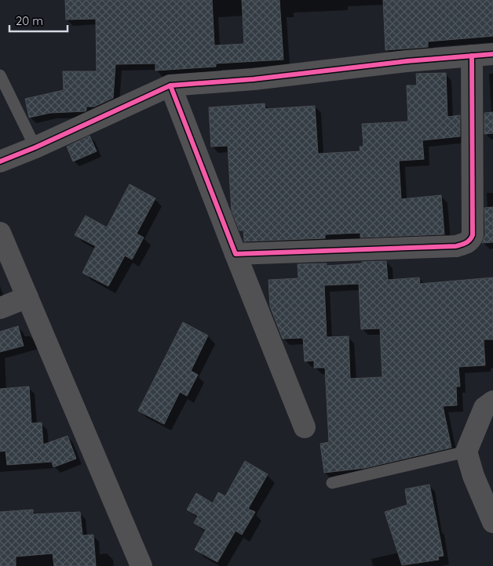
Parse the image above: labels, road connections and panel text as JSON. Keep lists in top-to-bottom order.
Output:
{
  "scale_bar": "20 m"
}
